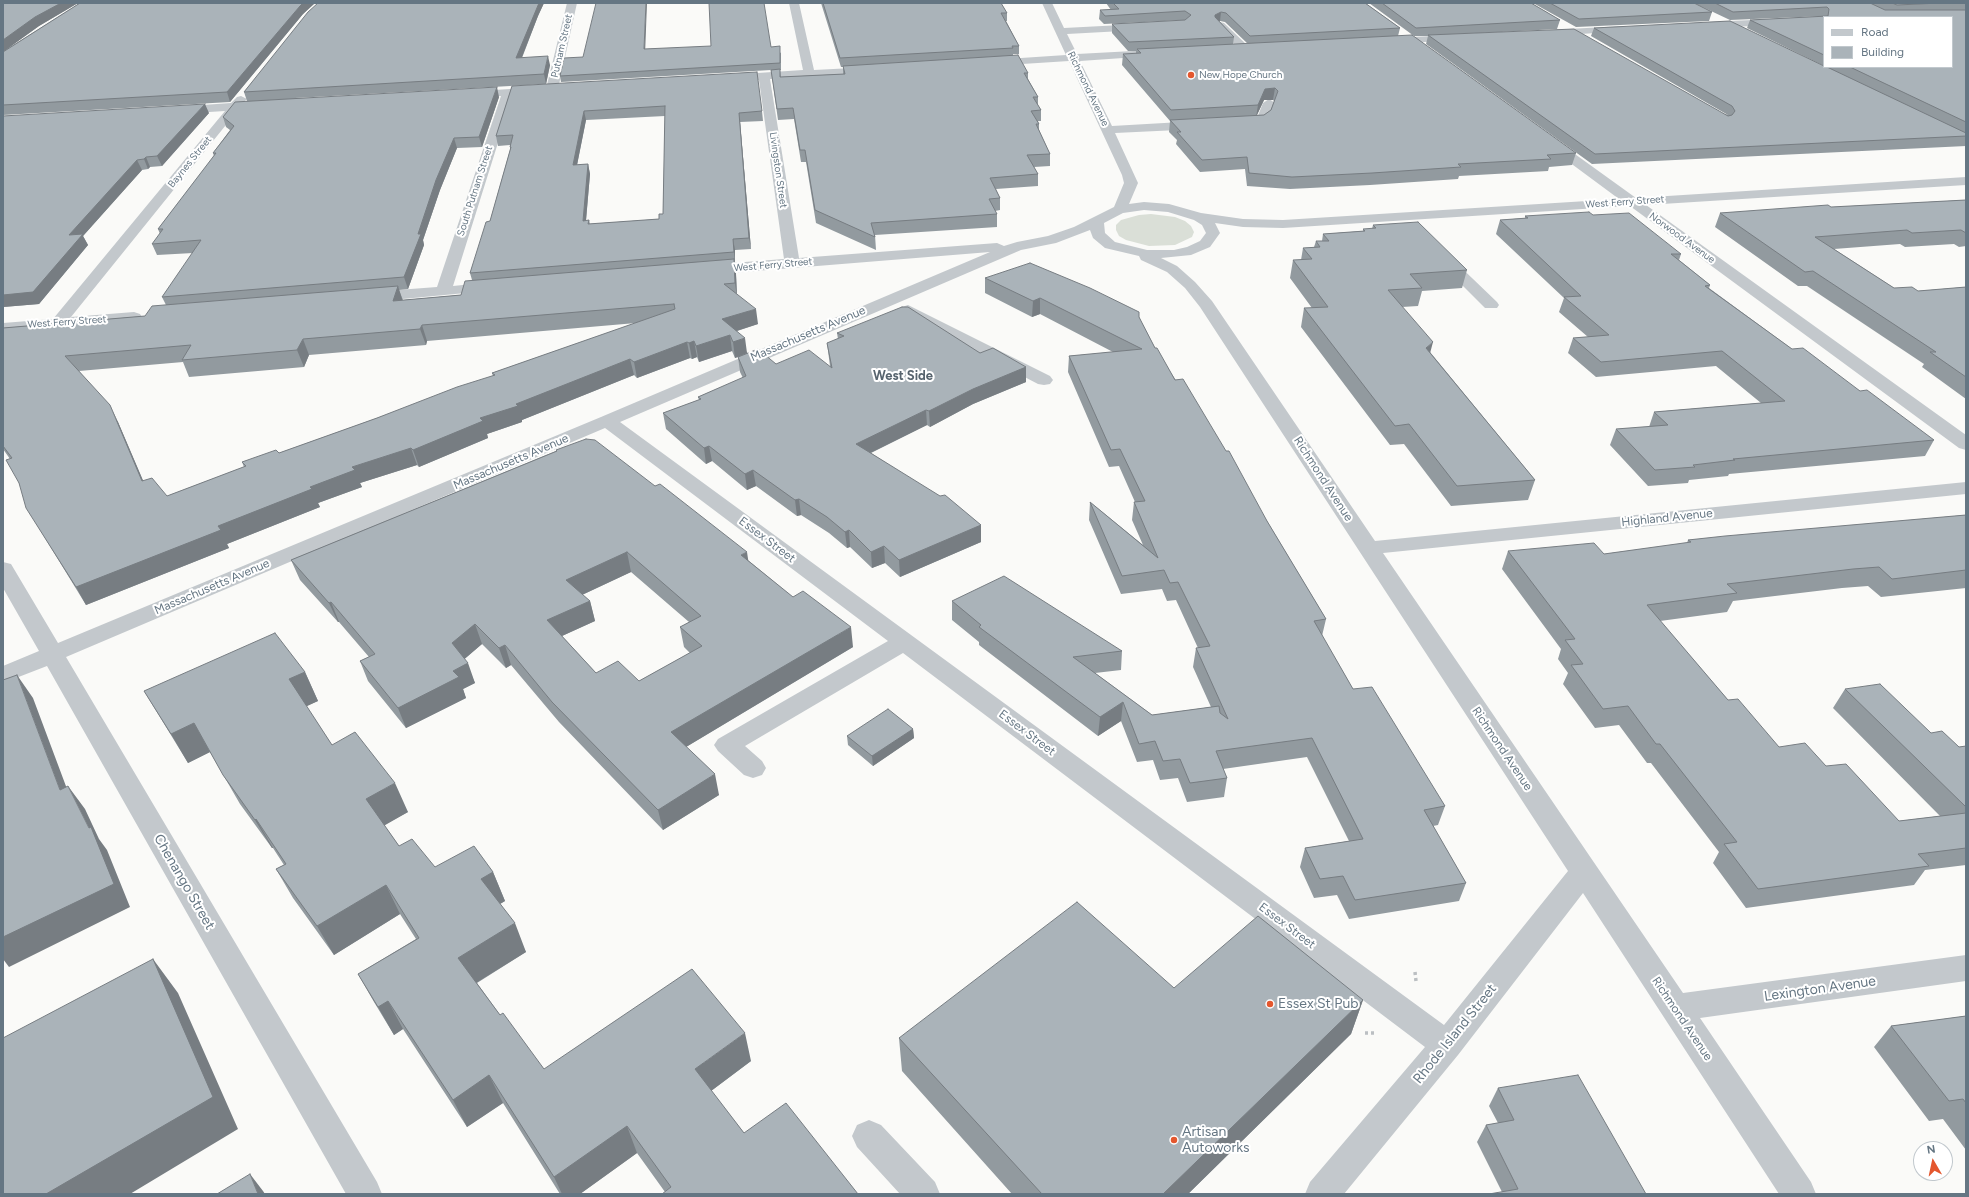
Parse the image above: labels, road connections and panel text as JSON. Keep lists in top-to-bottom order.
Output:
{
  "streets": {
    "street": [
      "Putnam Street",
      "Richmond Avenue",
      "Baynes Street",
      "Livingston Street",
      "South Putnam Street",
      "West Ferry Street",
      "Norwood Avenue",
      "Massachusetts Avenue",
      "Highland Avenue",
      "Essex Street",
      "Chenango Street",
      "Lexington Avenue",
      "Rhode Island Street"
    ]
  },
  "crossings": [
    ["Putnam Street", "South Putnam Street"],
    ["Richmond Avenue", "West Ferry Street"],
    ["Richmond Avenue", "Highland Avenue"],
    ["Richmond Avenue", "Lexington Avenue"],
    ["Richmond Avenue", "Rhode Island Street"],
    ["Baynes Street", "West Ferry Street"],
    ["Livingston Street", "West Ferry Street"],
    ["West Ferry Street", "Norwood Avenue"],
    ["West Ferry Street", "Massachusetts Avenue"],
    ["Massachusetts Avenue", "Essex Street"],
    ["Massachusetts Avenue", "Chenango Street"],
    ["Essex Street", "Rhode Island Street"]
  ],
  "districts": ["West Side"],
  "places": ["New Hope Church", "Essex St Pub", "Artisan Autoworks"],
  "legend": ["Road", "Building"],
  "north": "top"
}
